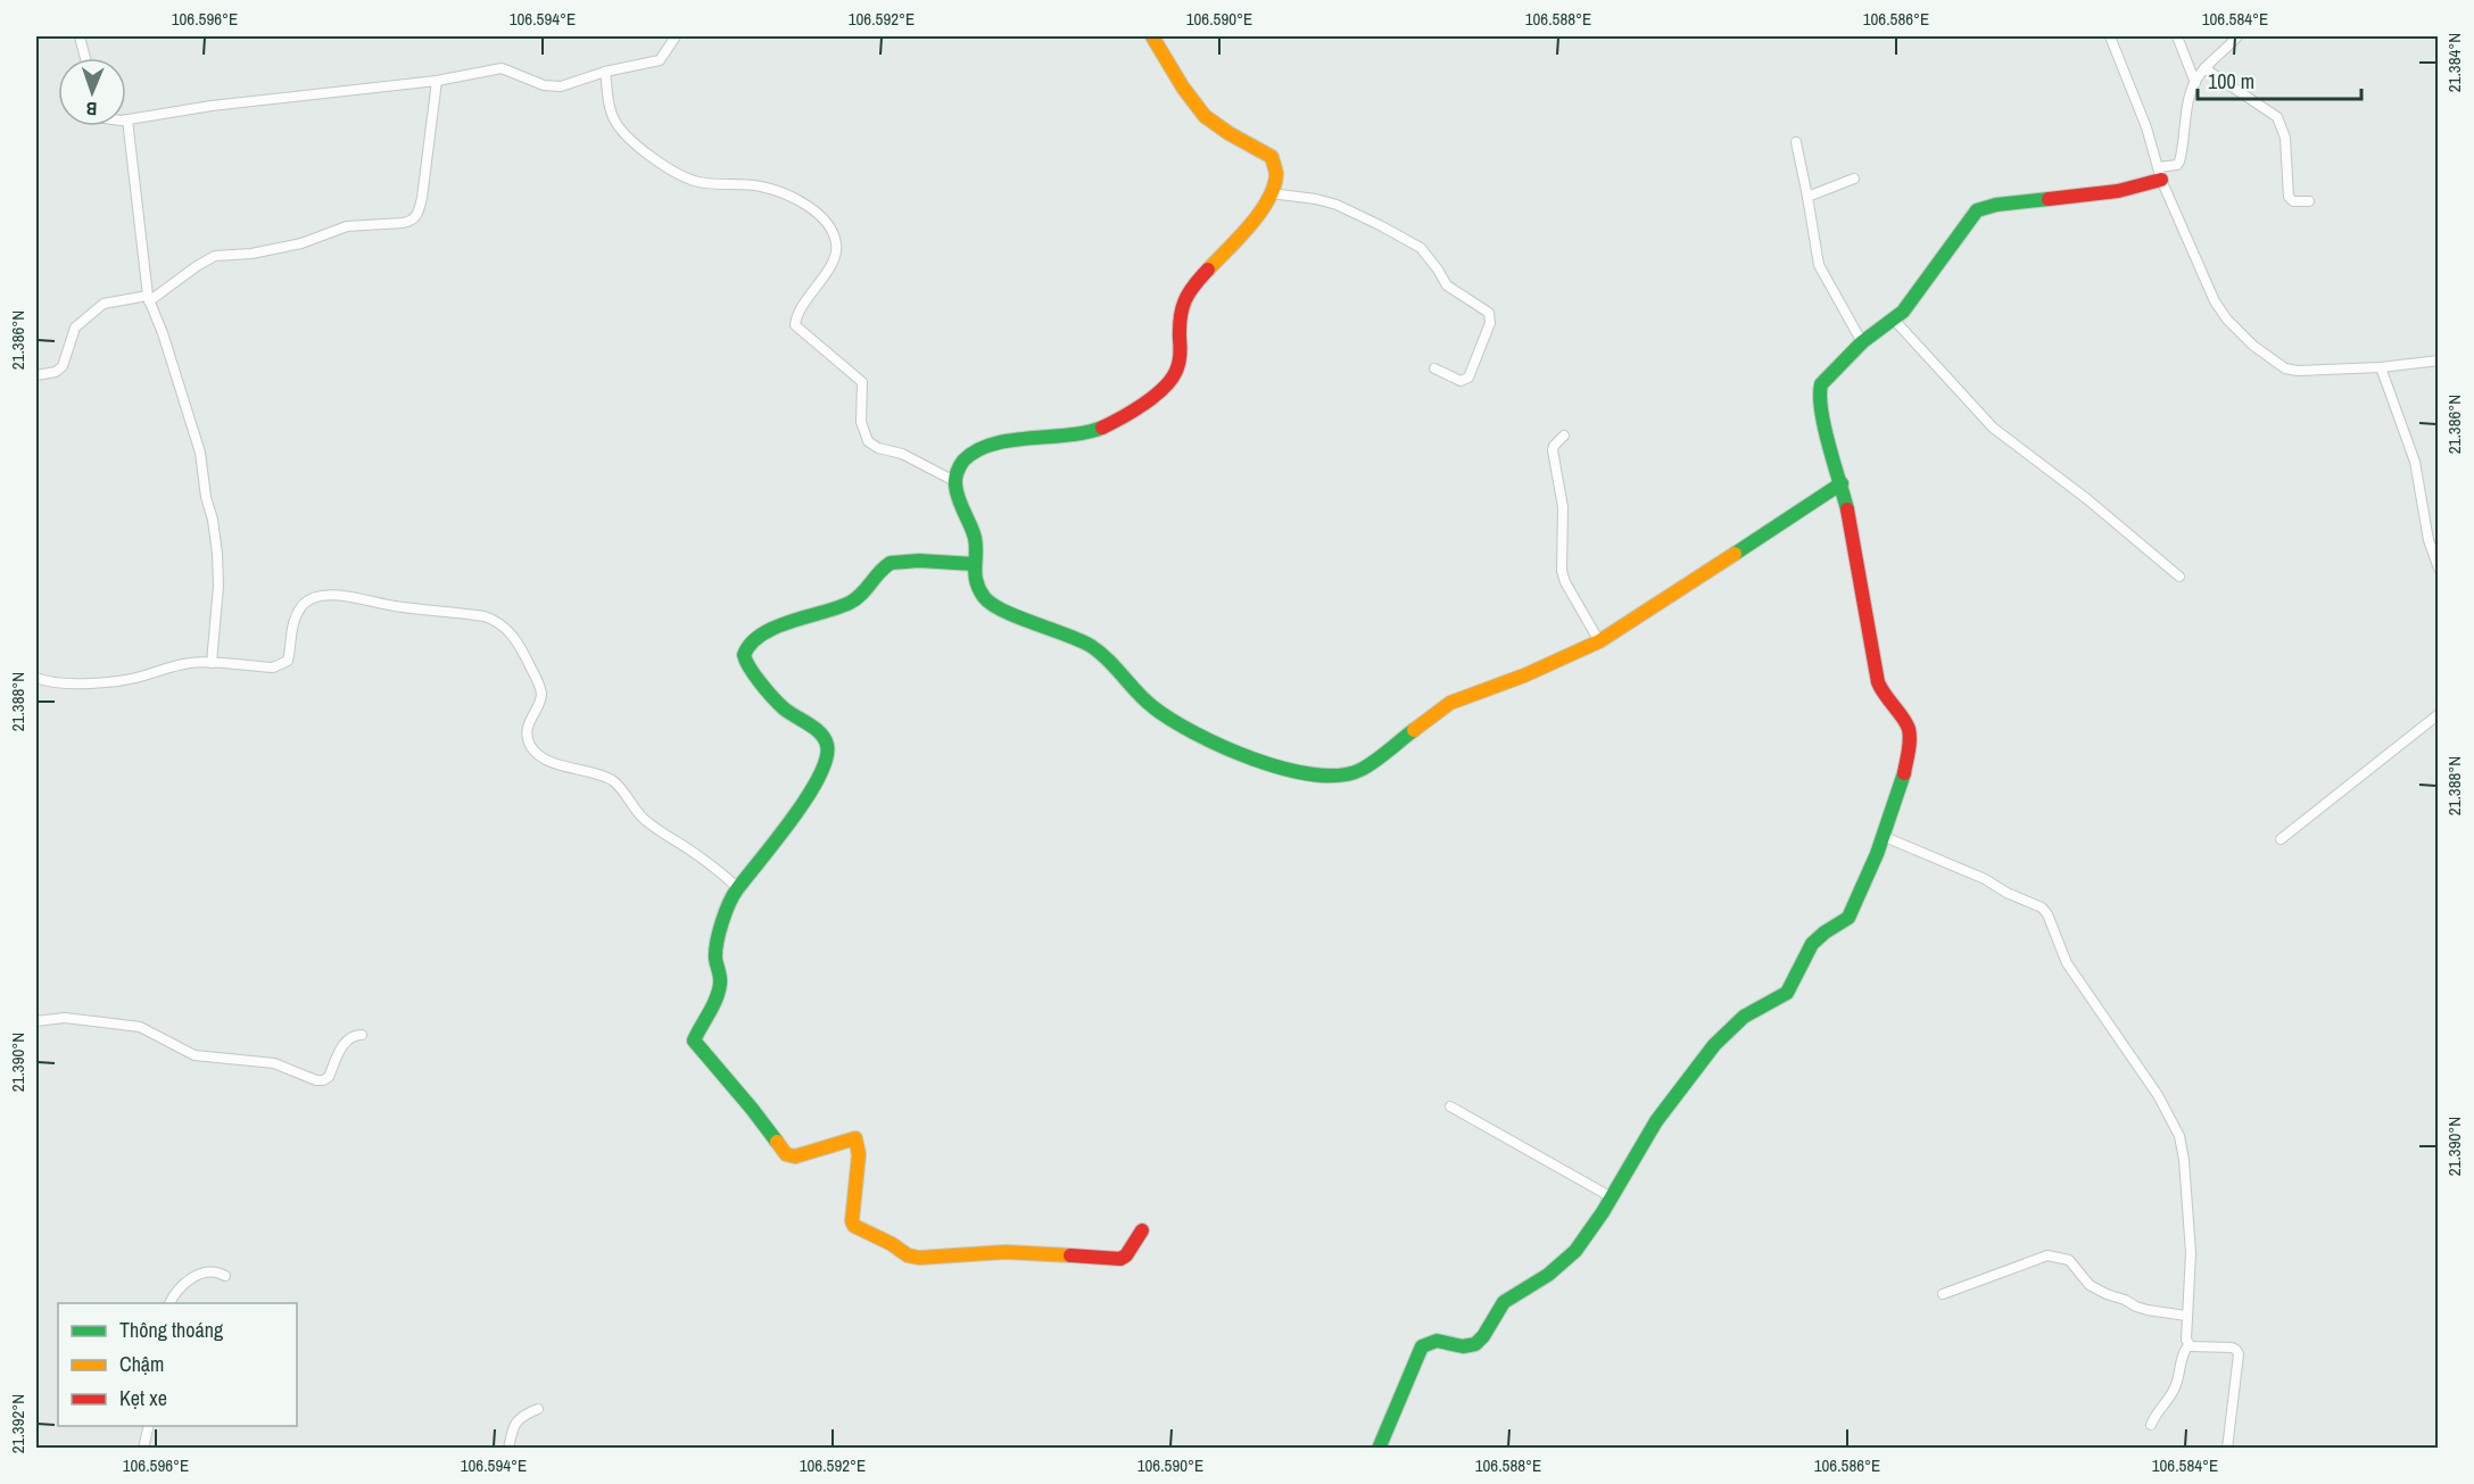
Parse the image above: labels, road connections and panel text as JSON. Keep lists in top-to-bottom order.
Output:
{
  "legend": ["Thông thoáng", "Chậm", "Kẹt xe"],
  "scale_bar": "100 m",
  "north": "bottom",
  "coordinates": [
    "106.596°E",
    "106.594°E",
    "106.592°E",
    "106.590°E",
    "106.588°E",
    "106.586°E",
    "106.584°E",
    "21.384°N",
    "21.386°N",
    "21.388°N",
    "21.390°N",
    "21.392°N"
  ]
}
